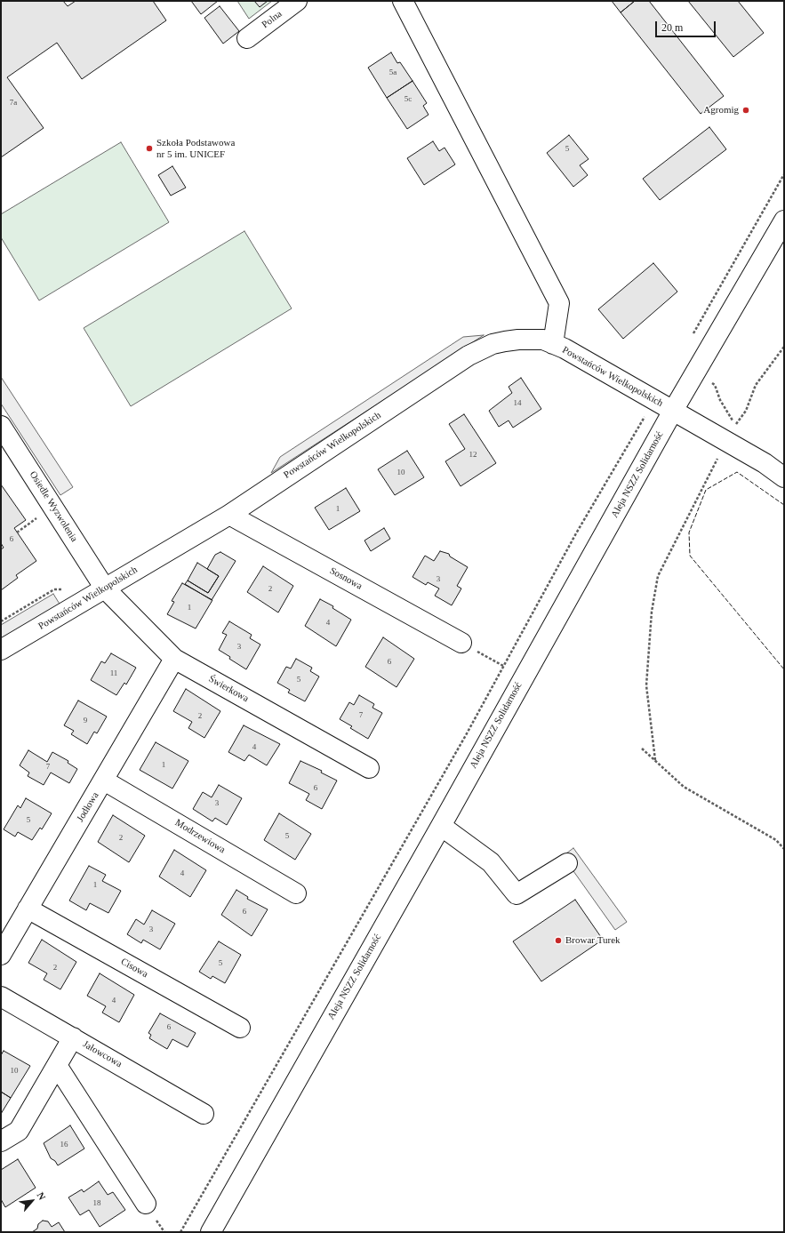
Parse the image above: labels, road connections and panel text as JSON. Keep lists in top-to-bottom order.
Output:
{
  "streets": {
    "street": [
      "Polna",
      "Powstańców Wielkopolskich",
      "Aleja NSZZ Solidarność",
      "Osiedle Wyzwolenia",
      "Sosnowa",
      "Świerkowa",
      "Jodłowa",
      "Modrzewiowa",
      "Cisowa",
      "Jałowcowa"
    ]
  },
  "crossings": [
    ["Powstańców Wielkopolskich", "Aleja NSZZ Solidarność"],
    ["Powstańców Wielkopolskich", "Osiedle Wyzwolenia"],
    ["Powstańców Wielkopolskich", "Sosnowa"],
    ["Powstańców Wielkopolskich", "Świerkowa"],
    ["Osiedle Wyzwolenia", "Świerkowa"],
    ["Świerkowa", "Jodłowa"],
    ["Jodłowa", "Modrzewiowa"],
    ["Jodłowa", "Cisowa"]
  ],
  "places": ["Agromig", "Szkoła Podstawowa nr 5 im. UNICEF", "Browar Turek"],
  "house_numbers": [
    "5a",
    "5c",
    "7a",
    "5",
    "14",
    "12",
    "10",
    "1",
    "6",
    "3",
    "2",
    "1",
    "4",
    "3",
    "6",
    "11",
    "5",
    "7",
    "2",
    "9",
    "4",
    "1",
    "7",
    "6",
    "3",
    "5",
    "5",
    "2",
    "4",
    "1",
    "6",
    "3",
    "5",
    "2",
    "4",
    "6",
    "10",
    "16",
    "18"
  ],
  "scale_bar": "20 m",
  "north": "top right"
}
